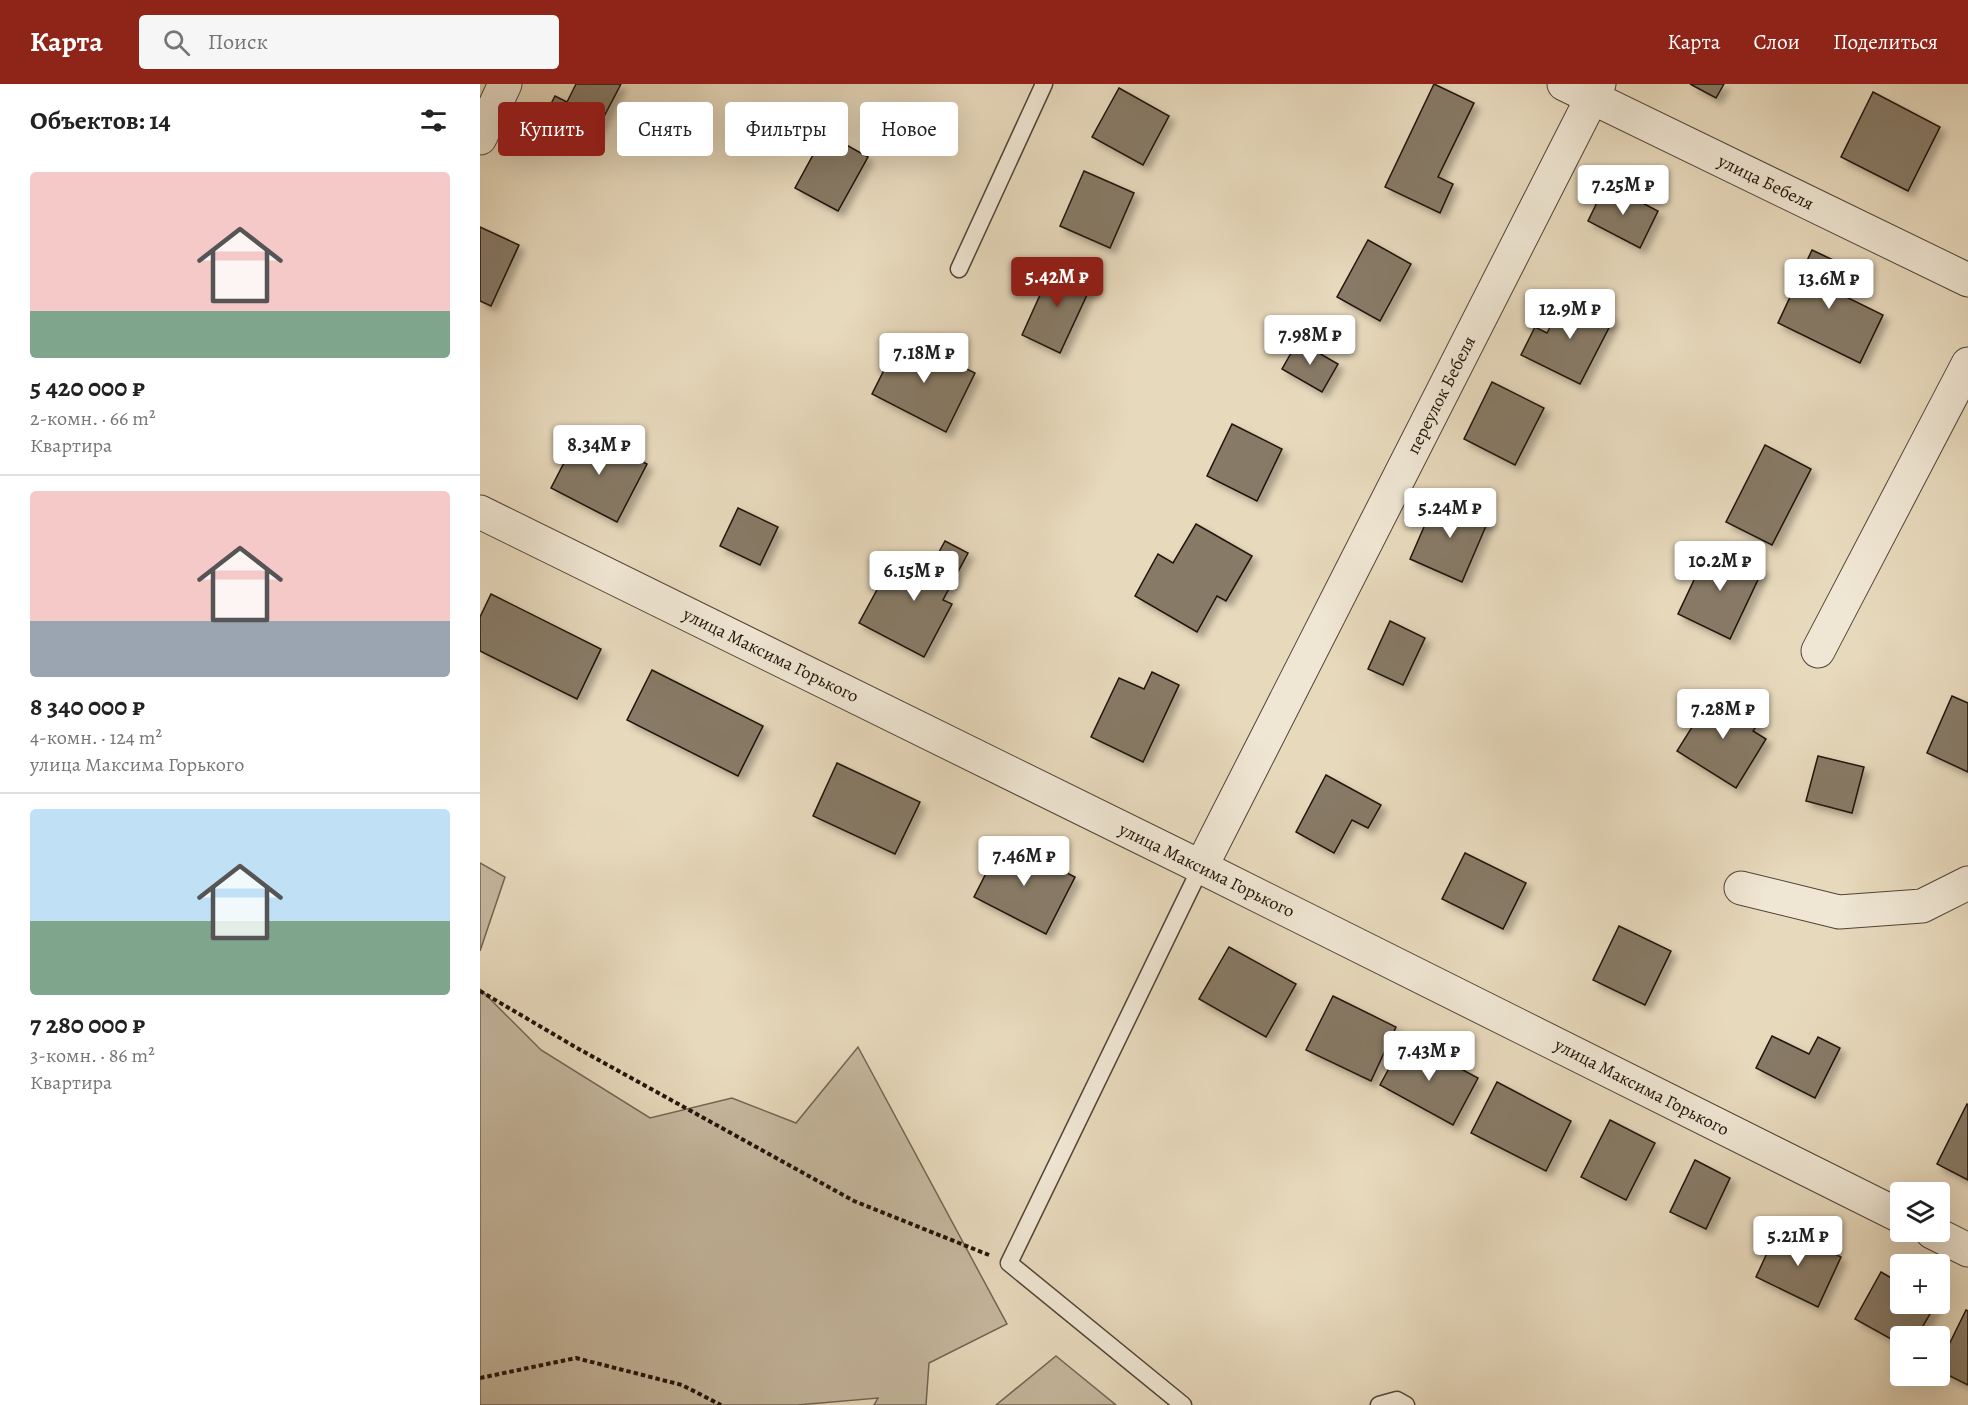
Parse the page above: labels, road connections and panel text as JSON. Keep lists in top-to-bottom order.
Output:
{
  "streets": {
    "street": ["улица Бебеля", "переулок Бебеля", "улица Максима Горького"]
  },
  "crossings": [
    ["улица Бебеля", "переулок Бебеля"],
    ["переулок Бебеля", "улица Максима Горького"]
  ],
  "page": {
    "header": "Карта",
    "search": "Поиск",
    "nav": ["Карта", "Слои", "Поделиться"],
    "heading": "Объектов: 14",
    "chip": [
      "Купить",
      "Снять",
      "Фильтры",
      "Новое"
    ],
    "list": [
      {
        "name": "5 420 000 ₽",
        "note": "2-комн. · 66 m² · Квартира"
      },
      {
        "name": "8 340 000 ₽",
        "note": "4-комн. · 124 m² · улица Максима Горького"
      },
      {
        "name": "7 280 000 ₽",
        "note": "3-комн. · 86 m² · Квартира"
      }
    ],
    "price": [
      "7.25M ₽",
      "5.42M ₽",
      "13.6M ₽",
      "12.9M ₽",
      "7.98M ₽",
      "7.18M ₽",
      "8.34M ₽",
      "5.24M ₽",
      "10.2M ₽",
      "6.15M ₽",
      "7.28M ₽",
      "7.46M ₽",
      "7.43M ₽",
      "5.21M ₽"
    ],
    "map_buttons": ["+", "−"]
  }
}
